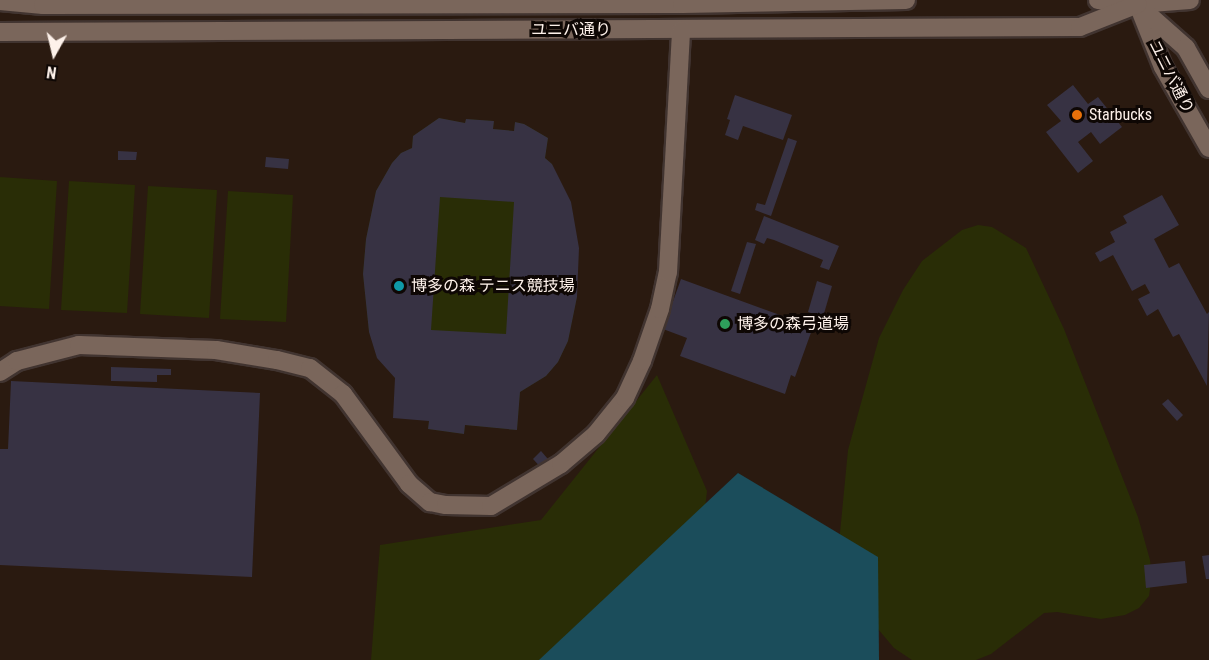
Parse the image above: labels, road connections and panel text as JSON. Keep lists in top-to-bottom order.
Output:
{
  "streets": {
    "street": ["ユニバ通り"]
  },
  "places": ["Starbucks", "博多の森 テニス競技場", "博多の森弓道場"],
  "north": "bottom"
}
